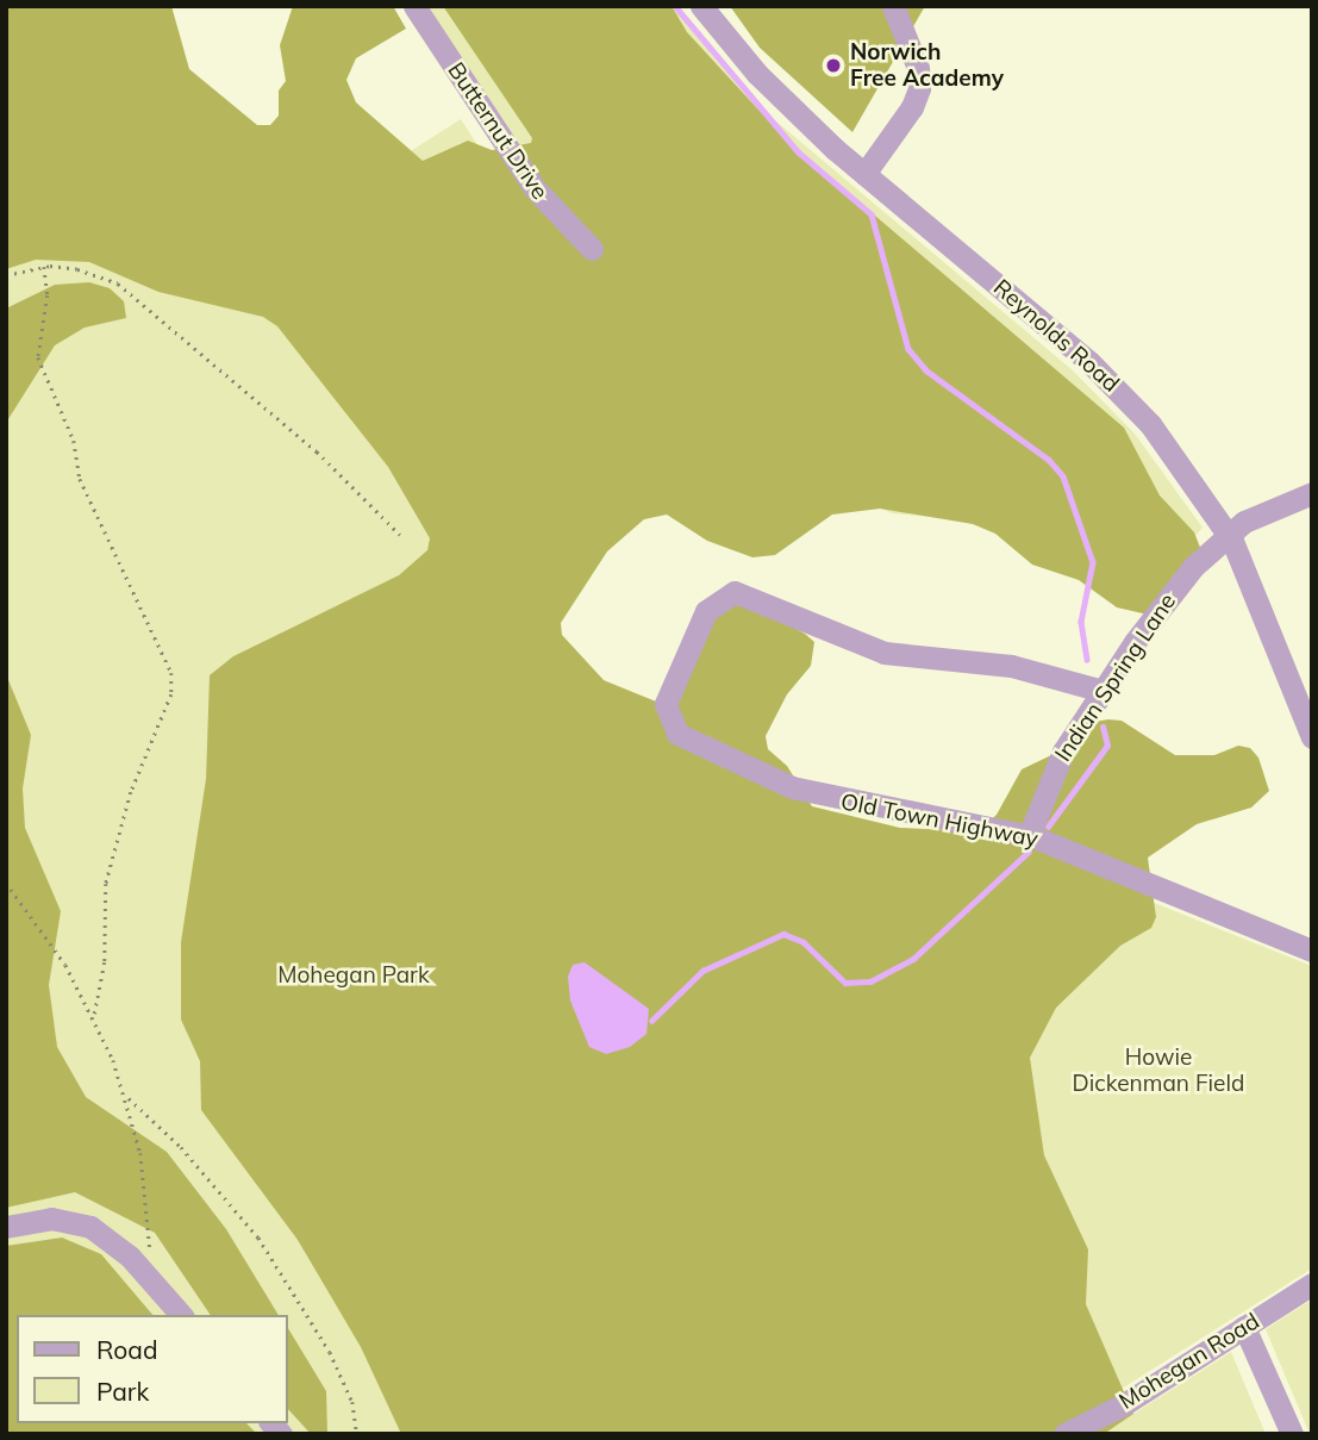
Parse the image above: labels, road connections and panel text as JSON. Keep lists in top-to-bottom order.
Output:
{
  "streets": {
    "street": [
      "Butternut Drive",
      "Reynolds Road",
      "Indian Spring Lane",
      "Old Town Highway",
      "Mohegan Road"
    ]
  },
  "crossings": [
    ["Reynolds Road", "Indian Spring Lane"],
    ["Indian Spring Lane", "Old Town Highway"]
  ],
  "parks": ["Mohegan Park", "Howie Dickenman Field"],
  "places": ["Norwich Free Academy"],
  "legend": ["Road", "Park"]
}
